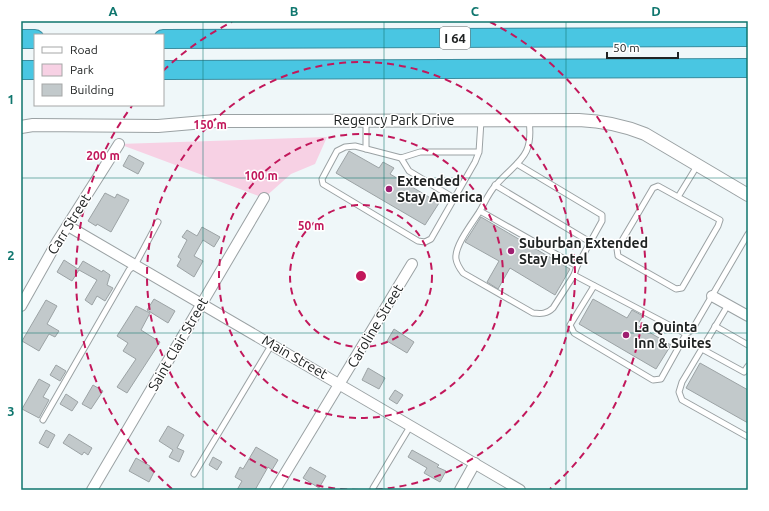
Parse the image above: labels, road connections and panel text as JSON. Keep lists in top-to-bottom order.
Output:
{
  "streets": {
    "highway": ["I 64"],
    "street": [
      "Regency Park Drive",
      "Carr Street",
      "Caroline Street",
      "Saint Clair Street",
      "Main Street"
    ]
  },
  "crossings": [
    ["Carr Street", "Main Street"],
    ["Caroline Street", "Main Street"],
    ["Saint Clair Street", "Main Street"]
  ],
  "places": ["Extended Stay America", "Suburban Extended Stay Hotel", "La Quinta Inn & Suites"],
  "legend": ["Road", "Park", "Building"],
  "scale_bar": "50 m",
  "grid": {
    "columns": [
      "A",
      "B",
      "C",
      "D"
    ],
    "rows": ["1", "2", "3"]
  },
  "rings": [
    "150 m",
    "200 m",
    "100 m",
    "50 m"
  ]
}
